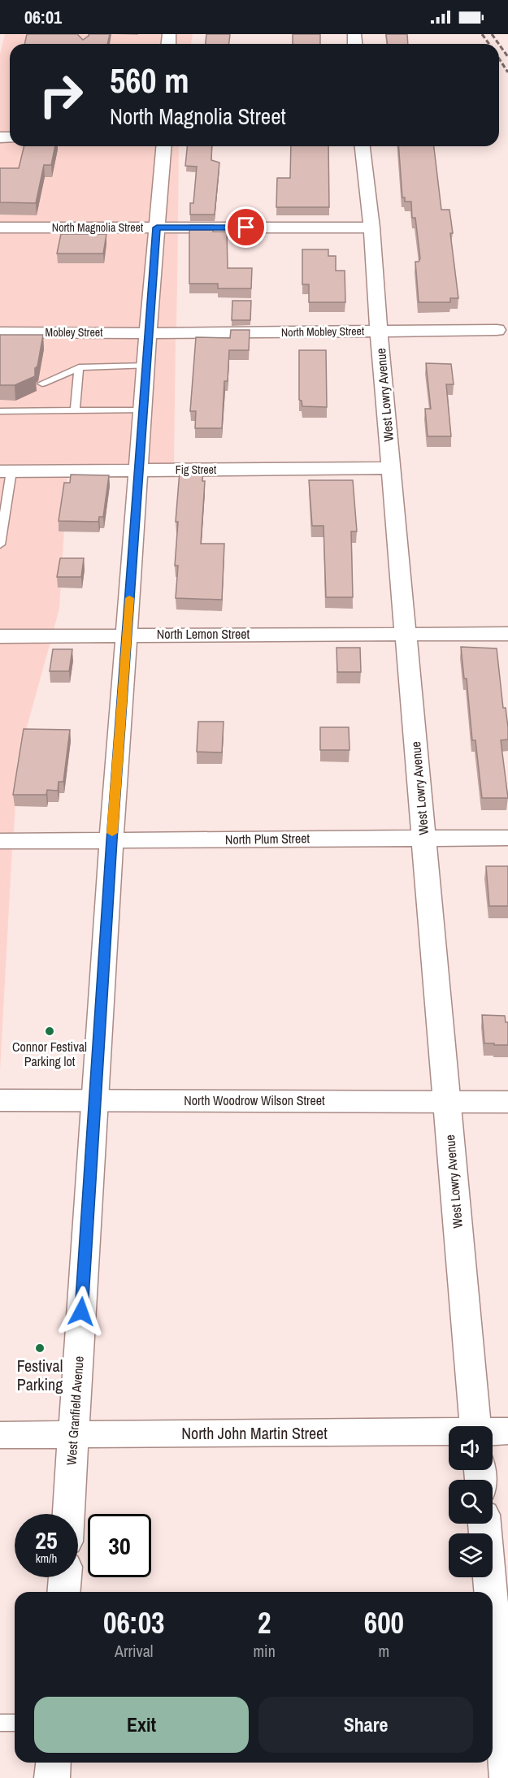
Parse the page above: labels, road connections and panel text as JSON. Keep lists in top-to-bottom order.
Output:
{
  "streets": {
    "street": [
      "North Magnolia Street",
      "North Mobley Street",
      "Mobley Street",
      "West Lowry Avenue",
      "Fig Street",
      "North Lemon Street",
      "North Plum Street",
      "North Woodrow Wilson Street",
      "West Granfield Avenue",
      "North John Martin Street"
    ]
  },
  "crossings": [
    ["North Magnolia Street", "West Lowry Avenue"],
    ["North Magnolia Street", "West Granfield Avenue"],
    ["North Mobley Street", "Mobley Street"],
    ["North Mobley Street", "West Lowry Avenue"],
    ["North Mobley Street", "West Granfield Avenue"],
    ["Mobley Street", "West Granfield Avenue"],
    ["West Lowry Avenue", "Fig Street"],
    ["West Lowry Avenue", "North Lemon Street"],
    ["West Lowry Avenue", "North Plum Street"],
    ["West Lowry Avenue", "North Woodrow Wilson Street"],
    ["Fig Street", "West Granfield Avenue"],
    ["North Lemon Street", "West Granfield Avenue"],
    ["North Plum Street", "West Granfield Avenue"],
    ["North Woodrow Wilson Street", "West Granfield Avenue"],
    ["West Granfield Avenue", "North John Martin Street"]
  ],
  "places": ["Connor Festival Parking lot", "Festival Parking"],
  "page": {
    "status": "06:01",
    "turn": ["560 m", "North Magnolia Street"],
    "speed": "25 km/h",
    "limit": "30",
    "eta": [
      "06:03",
      "Arrival",
      "2",
      "min",
      "600",
      "m"
    ],
    "buttons": ["Exit", "Share"]
  }
}
